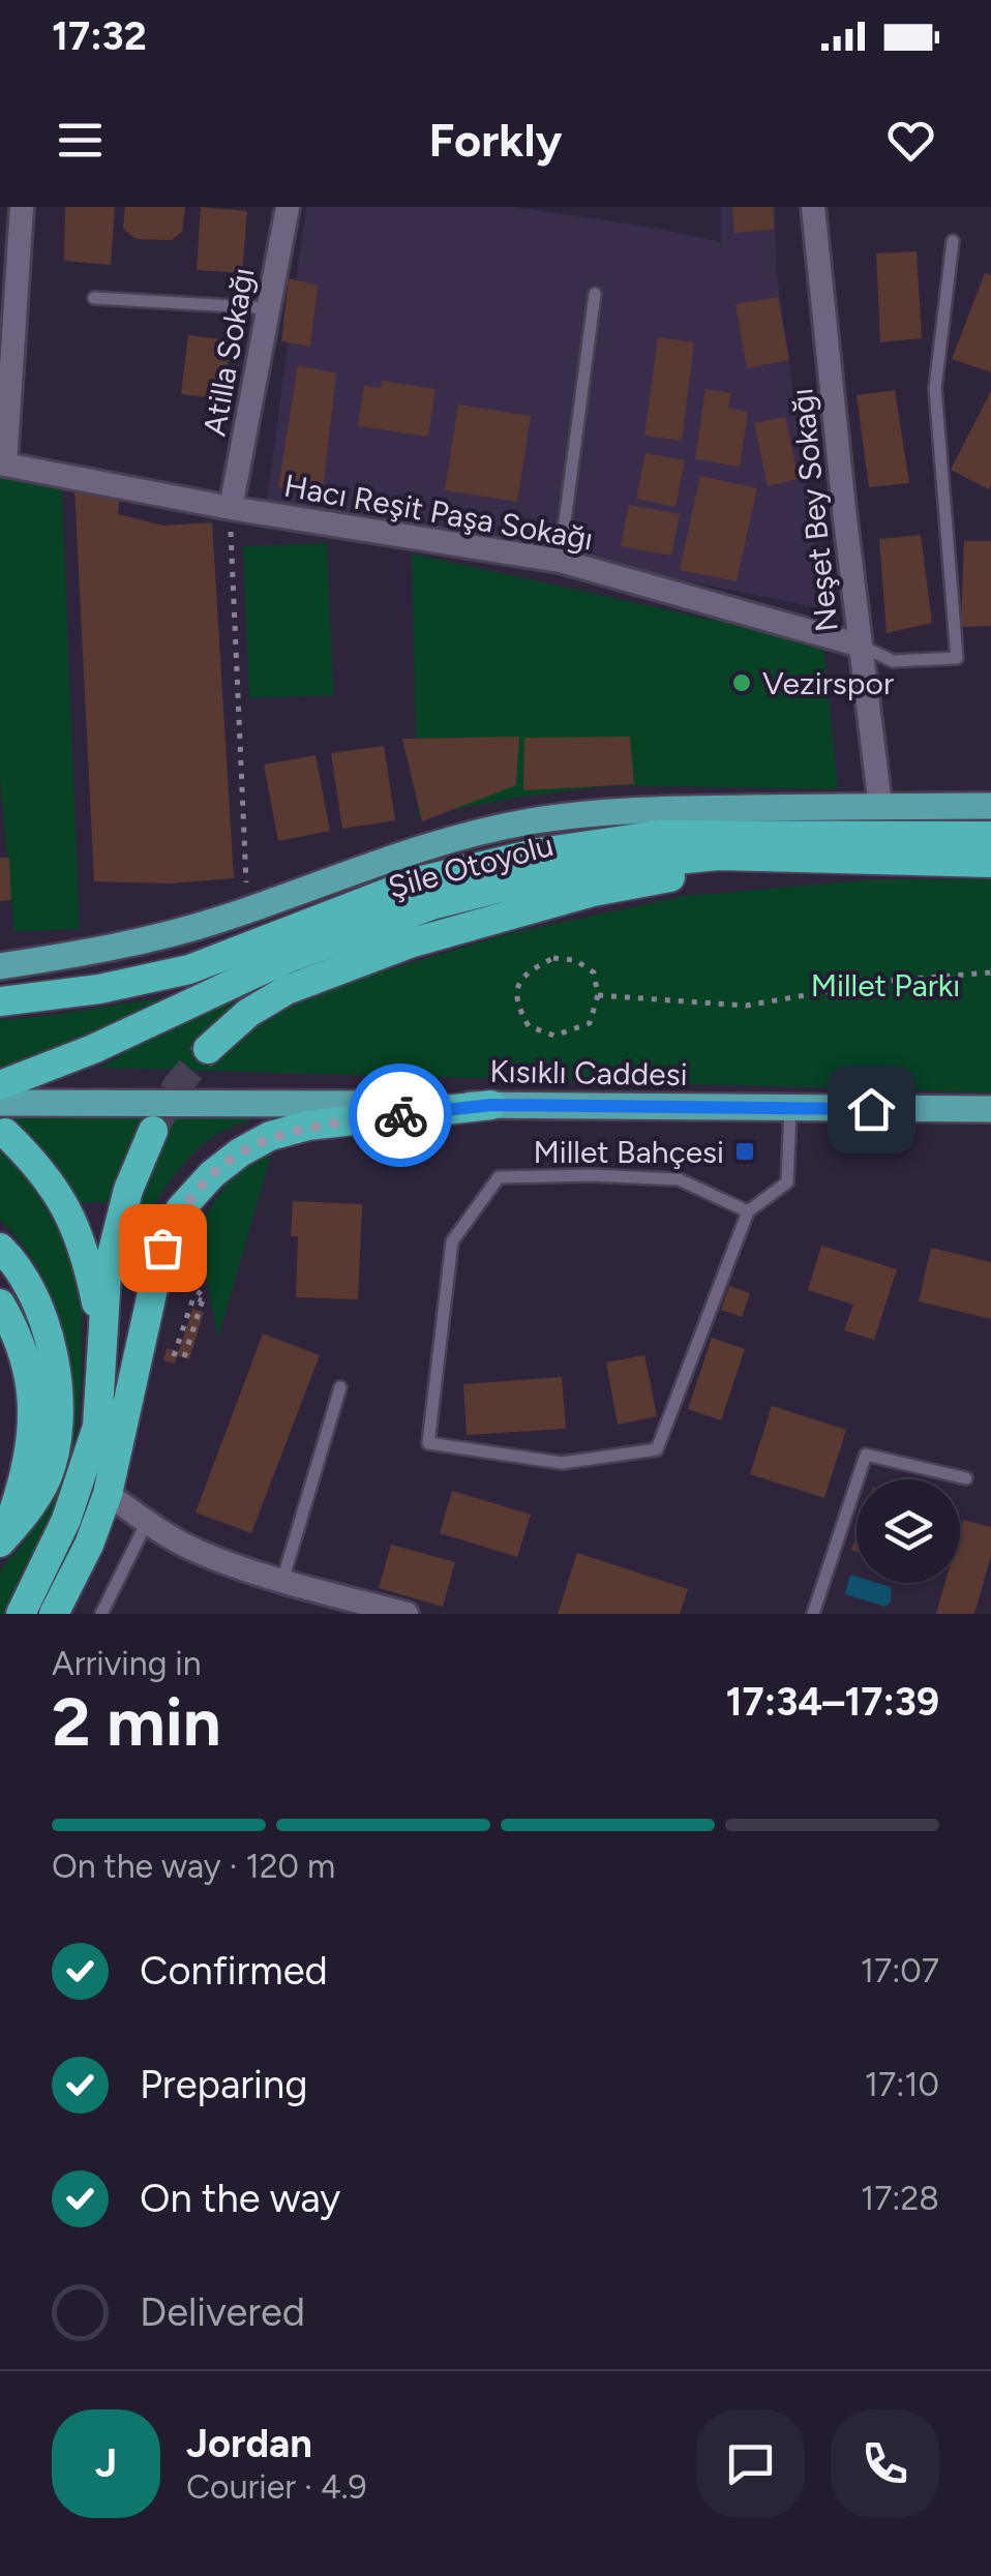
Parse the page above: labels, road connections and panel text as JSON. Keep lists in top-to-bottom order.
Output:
{
  "streets": {
    "highway": ["Şile Otoyolu"],
    "main road": ["Kısıklı Caddesi"],
    "street": ["Atilla Sokağı", "Neşet Bey Sokağı", "Hacı Reşit Paşa Sokağı"]
  },
  "crossings": [
    ["Atilla Sokağı", "Hacı Reşit Paşa Sokağı"],
    ["Neşet Bey Sokağı", "Hacı Reşit Paşa Sokağı"]
  ],
  "parks": ["Millet Parkı"],
  "places": {
    "other": ["Vezirspor"],
    "transit": ["Millet Bahçesi"]
  },
  "page": {
    "status": "17:32",
    "header": "Forkly",
    "heading": ["2 min", "Arriving in", "17:34–17:39"],
    "panel": ["Jordan", "Courier · 4.9"],
    "bar": "On the way · 120 m",
    "list": [
      ["Confirmed", "17:07"],
      ["Preparing", "17:10"],
      ["On the way", "17:28"],
      "Delivered"
    ],
    "round": "J"
  }
}
